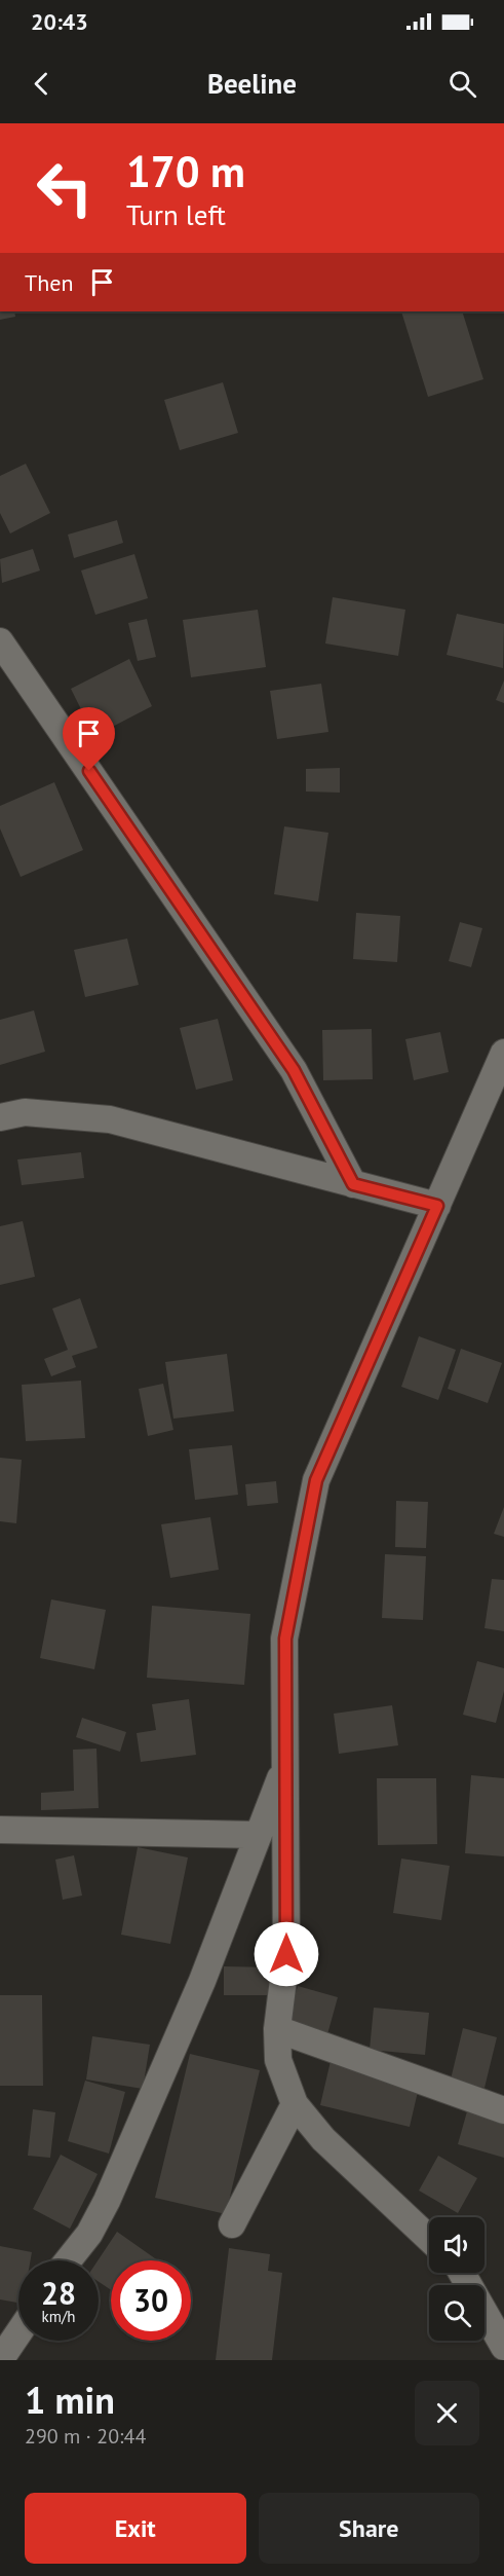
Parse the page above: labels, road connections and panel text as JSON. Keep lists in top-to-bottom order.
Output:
{
  "page": {
    "status": "20:43",
    "header": "Beeline",
    "turn": ["170 m", "Turn left"],
    "then": "Then",
    "speed": "28 km/h",
    "limit": "30",
    "heading": ["1 min", "290 m · 20:44"],
    "buttons": ["Exit", "Share"]
  }
}
